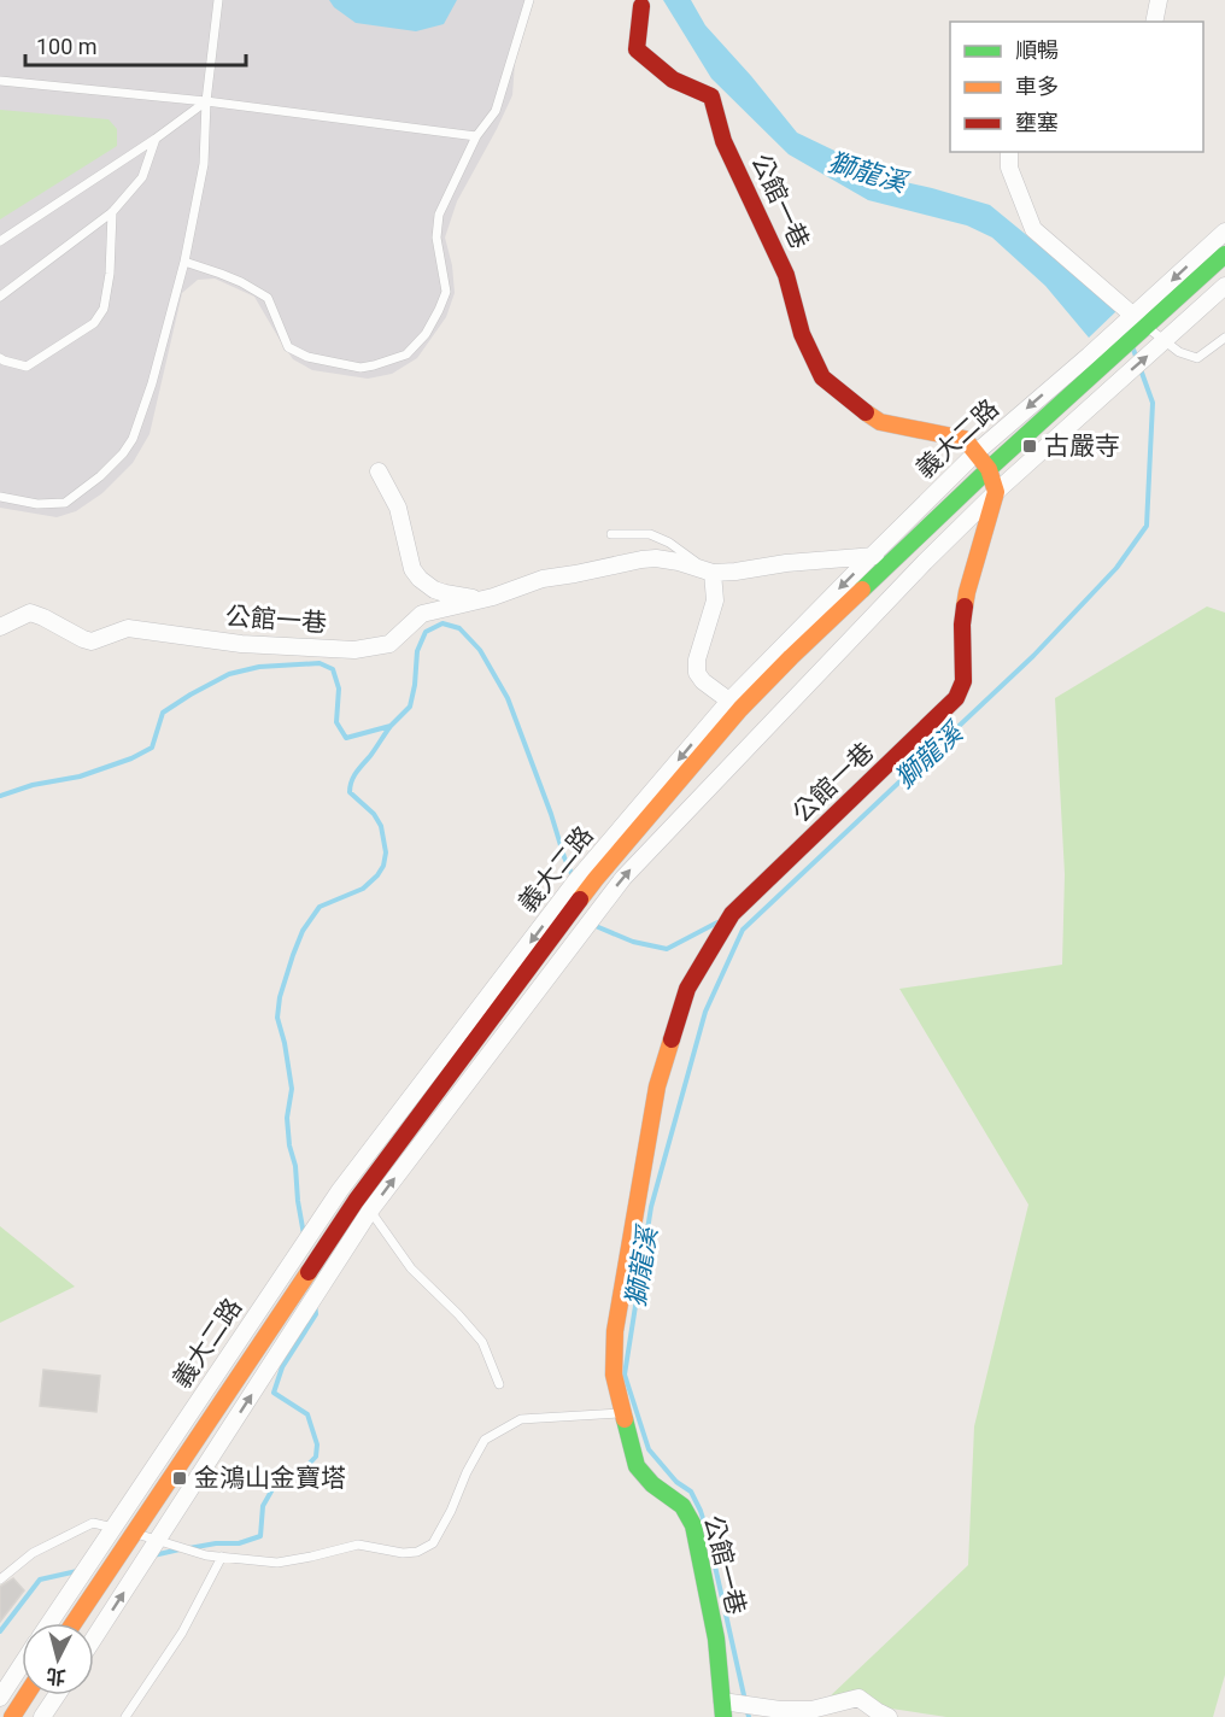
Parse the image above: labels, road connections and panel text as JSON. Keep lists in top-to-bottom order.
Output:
{
  "streets": {
    "street": ["公館一巷", "義大二路"]
  },
  "crossings": [
    ["公館一巷", "義大二路"]
  ],
  "water": ["獅龍溪"],
  "places": {
    "transit": ["古嚴寺", "金鴻山金寶塔"]
  },
  "legend": ["順暢", "車多", "壅塞"],
  "scale_bar": "100 m",
  "north": "bottom"
}
